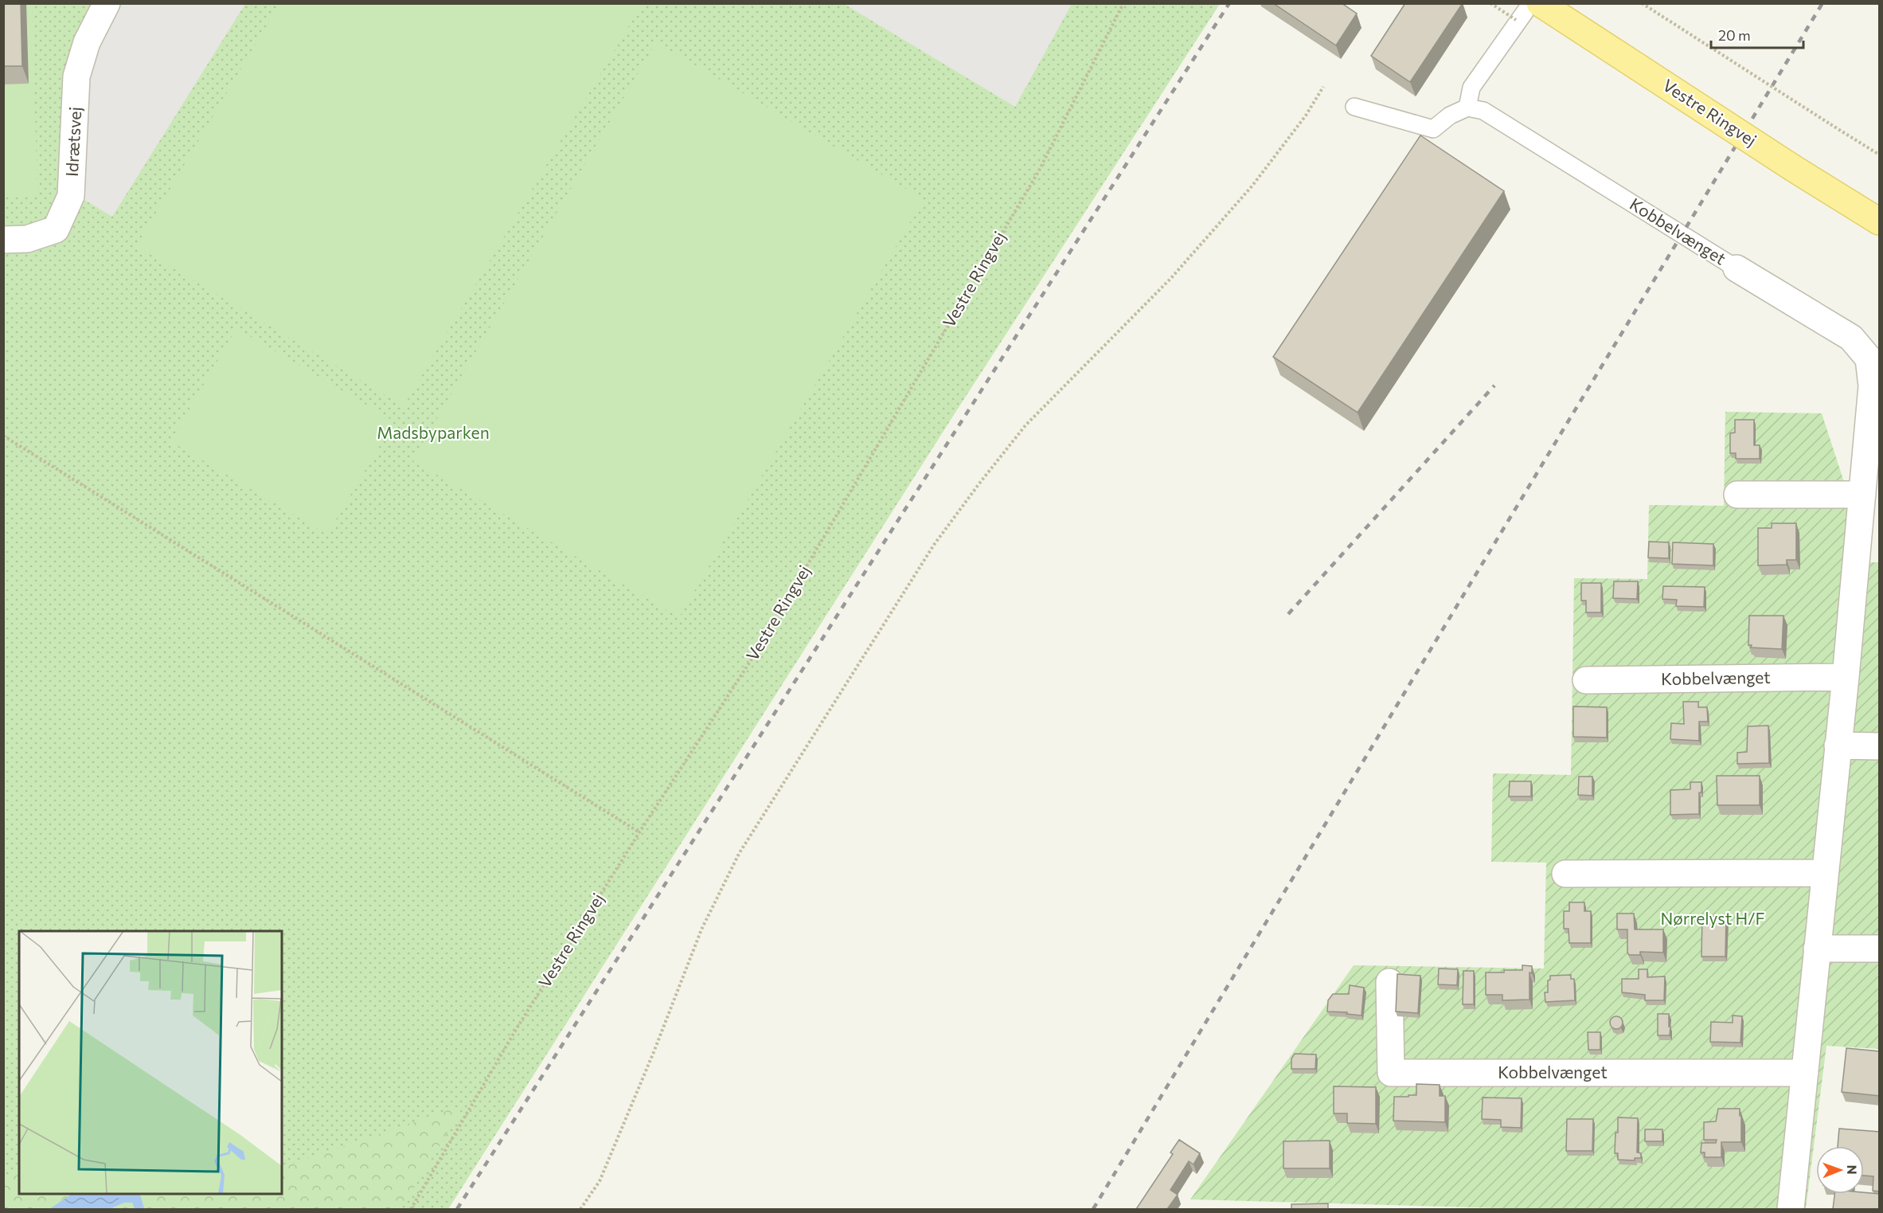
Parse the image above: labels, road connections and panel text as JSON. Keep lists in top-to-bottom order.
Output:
{
  "streets": {
    "main road": ["Vestre Ringvej"],
    "street": ["Idrætsvej", "Kobbelvænget"]
  },
  "parks": ["Madsbyparken", "Nørrelyst H/F"],
  "scale_bar": "20 m",
  "north": "right"
}
